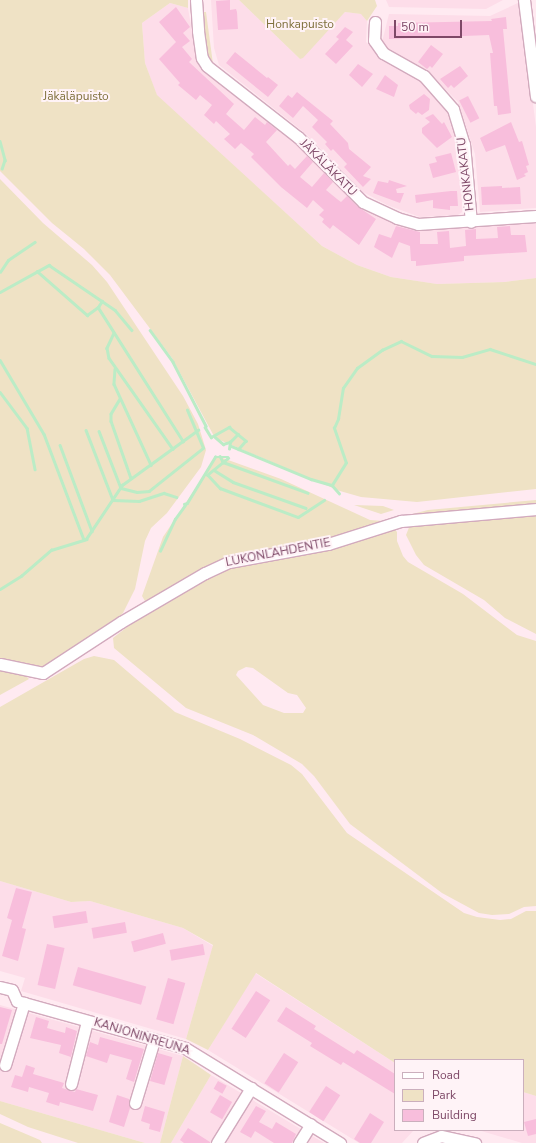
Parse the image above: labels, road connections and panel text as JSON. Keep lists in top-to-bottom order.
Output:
{
  "streets": {
    "street": [
      "JÄKÄLÄKATU",
      "HONKAKATU",
      "LUKONLAHDENTIE",
      "KANJONINREUNA"
    ]
  },
  "crossings": [
    ["JÄKÄLÄKATU", "HONKAKATU"]
  ],
  "parks": ["Honkapuisto", "Jäkäläpuisto"],
  "legend": ["Road", "Park", "Building"],
  "scale_bar": "50 m"
}
